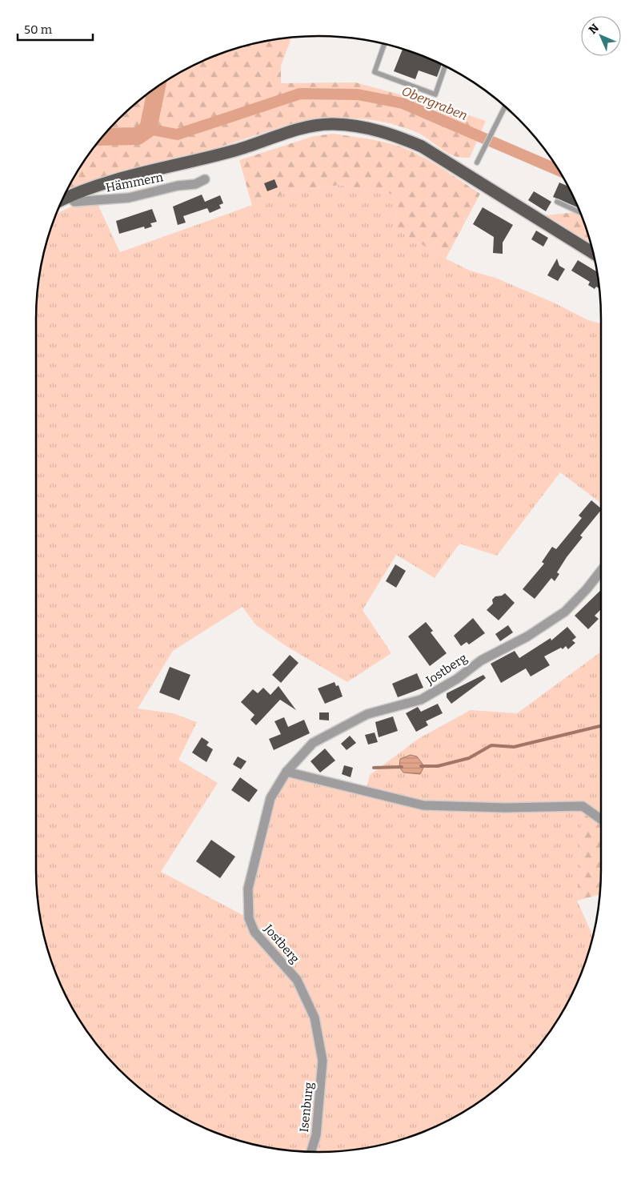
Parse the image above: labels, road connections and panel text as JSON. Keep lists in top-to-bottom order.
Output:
{
  "streets": {
    "street": ["Hämmern", "Jostberg", "Isenburg"]
  },
  "crossings": [
    ["Jostberg", "Isenburg"]
  ],
  "water": ["Obergraben"],
  "scale_bar": "50 m",
  "north": "top left"
}
